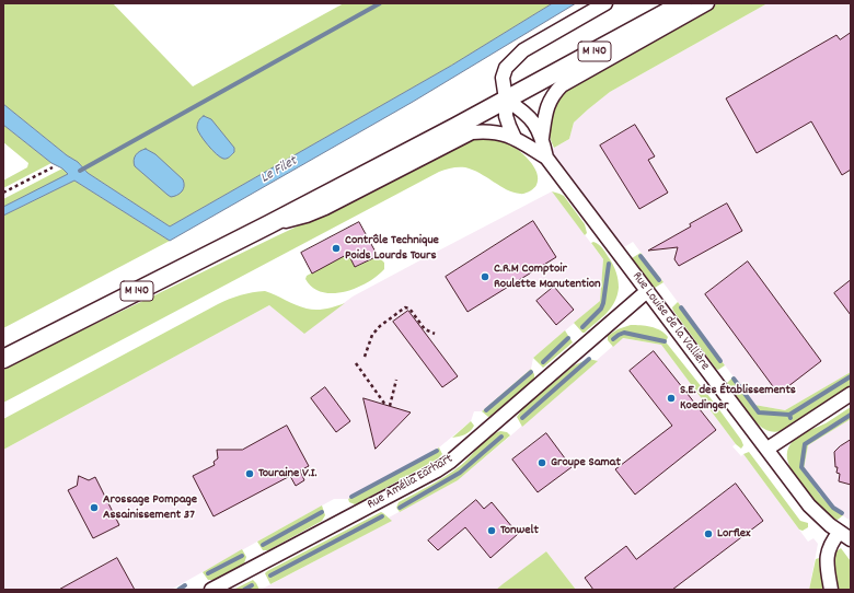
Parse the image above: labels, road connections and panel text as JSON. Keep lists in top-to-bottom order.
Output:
{
  "streets": {
    "main road": ["M 140"],
    "street": ["Rue Louise de la Vallière", "Rue Amélia Earhart"]
  },
  "crossings": [
    ["M 140", "Rue Louise de la Vallière"],
    ["Rue Louise de la Vallière", "Rue Amélia Earhart"]
  ],
  "water": ["Le Filet"],
  "places": [
    "Contrôle Technique Poids Lourds Tours",
    "C.R.M Comptoir Roulette Manutention",
    "S.E. des Établissements Koedinger",
    "Groupe Samat",
    "Touraine V.I.",
    "Arossage Pompage Assainissement 37",
    "Tonwelt",
    "Lorflex"
  ]
}
